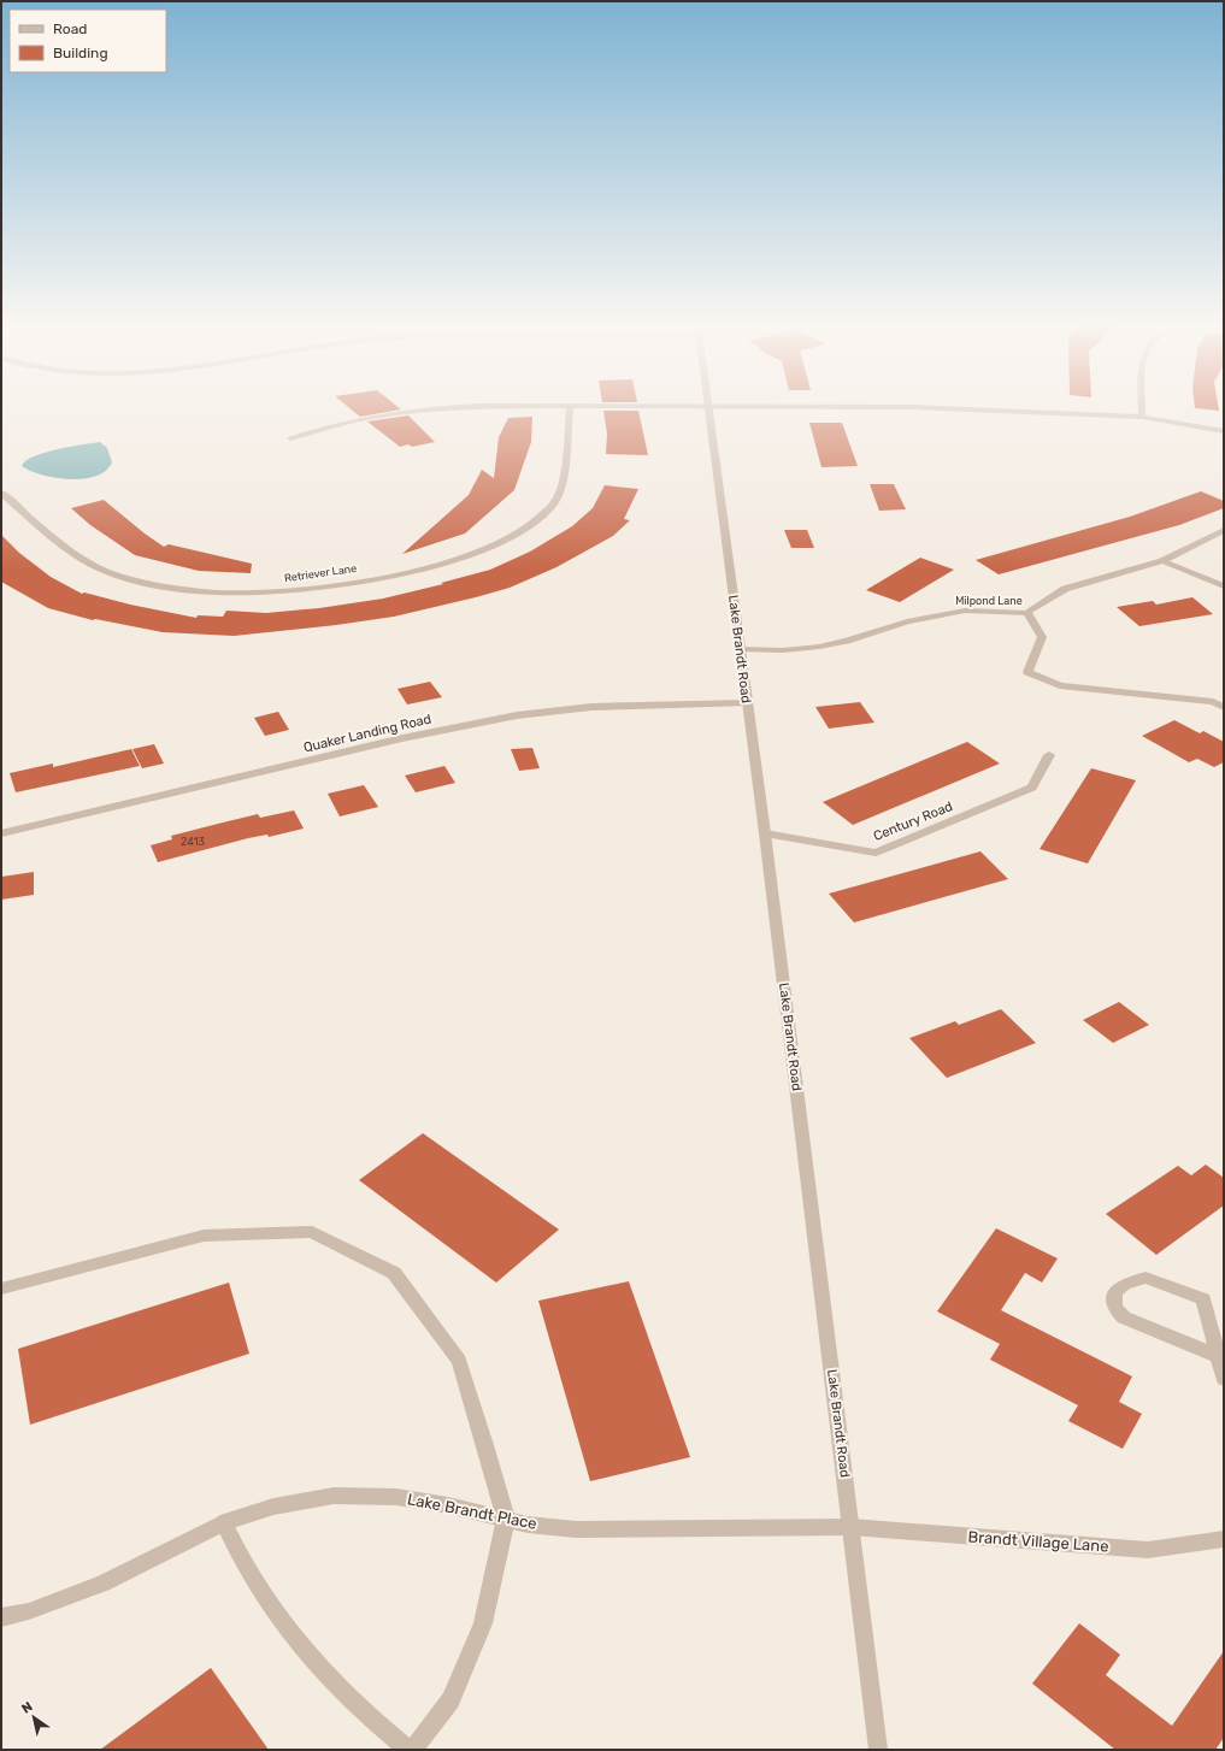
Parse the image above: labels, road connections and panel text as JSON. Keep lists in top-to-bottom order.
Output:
{
  "streets": {
    "street": [
      "Retriever Lane",
      "Milpond Lane",
      "Lake Brandt Road",
      "Quaker Landing Road",
      "Century Road",
      "Lake Brandt Place",
      "Brandt Village Lane"
    ]
  },
  "crossings": [
    ["Milpond Lane", "Lake Brandt Road"],
    ["Lake Brandt Road", "Quaker Landing Road"],
    ["Lake Brandt Road", "Century Road"],
    ["Lake Brandt Road", "Lake Brandt Place"],
    ["Lake Brandt Road", "Brandt Village Lane"],
    ["Lake Brandt Place", "Brandt Village Lane"]
  ],
  "house_numbers": ["2413"],
  "legend": ["Road", "Building"],
  "north": "top left"
}
